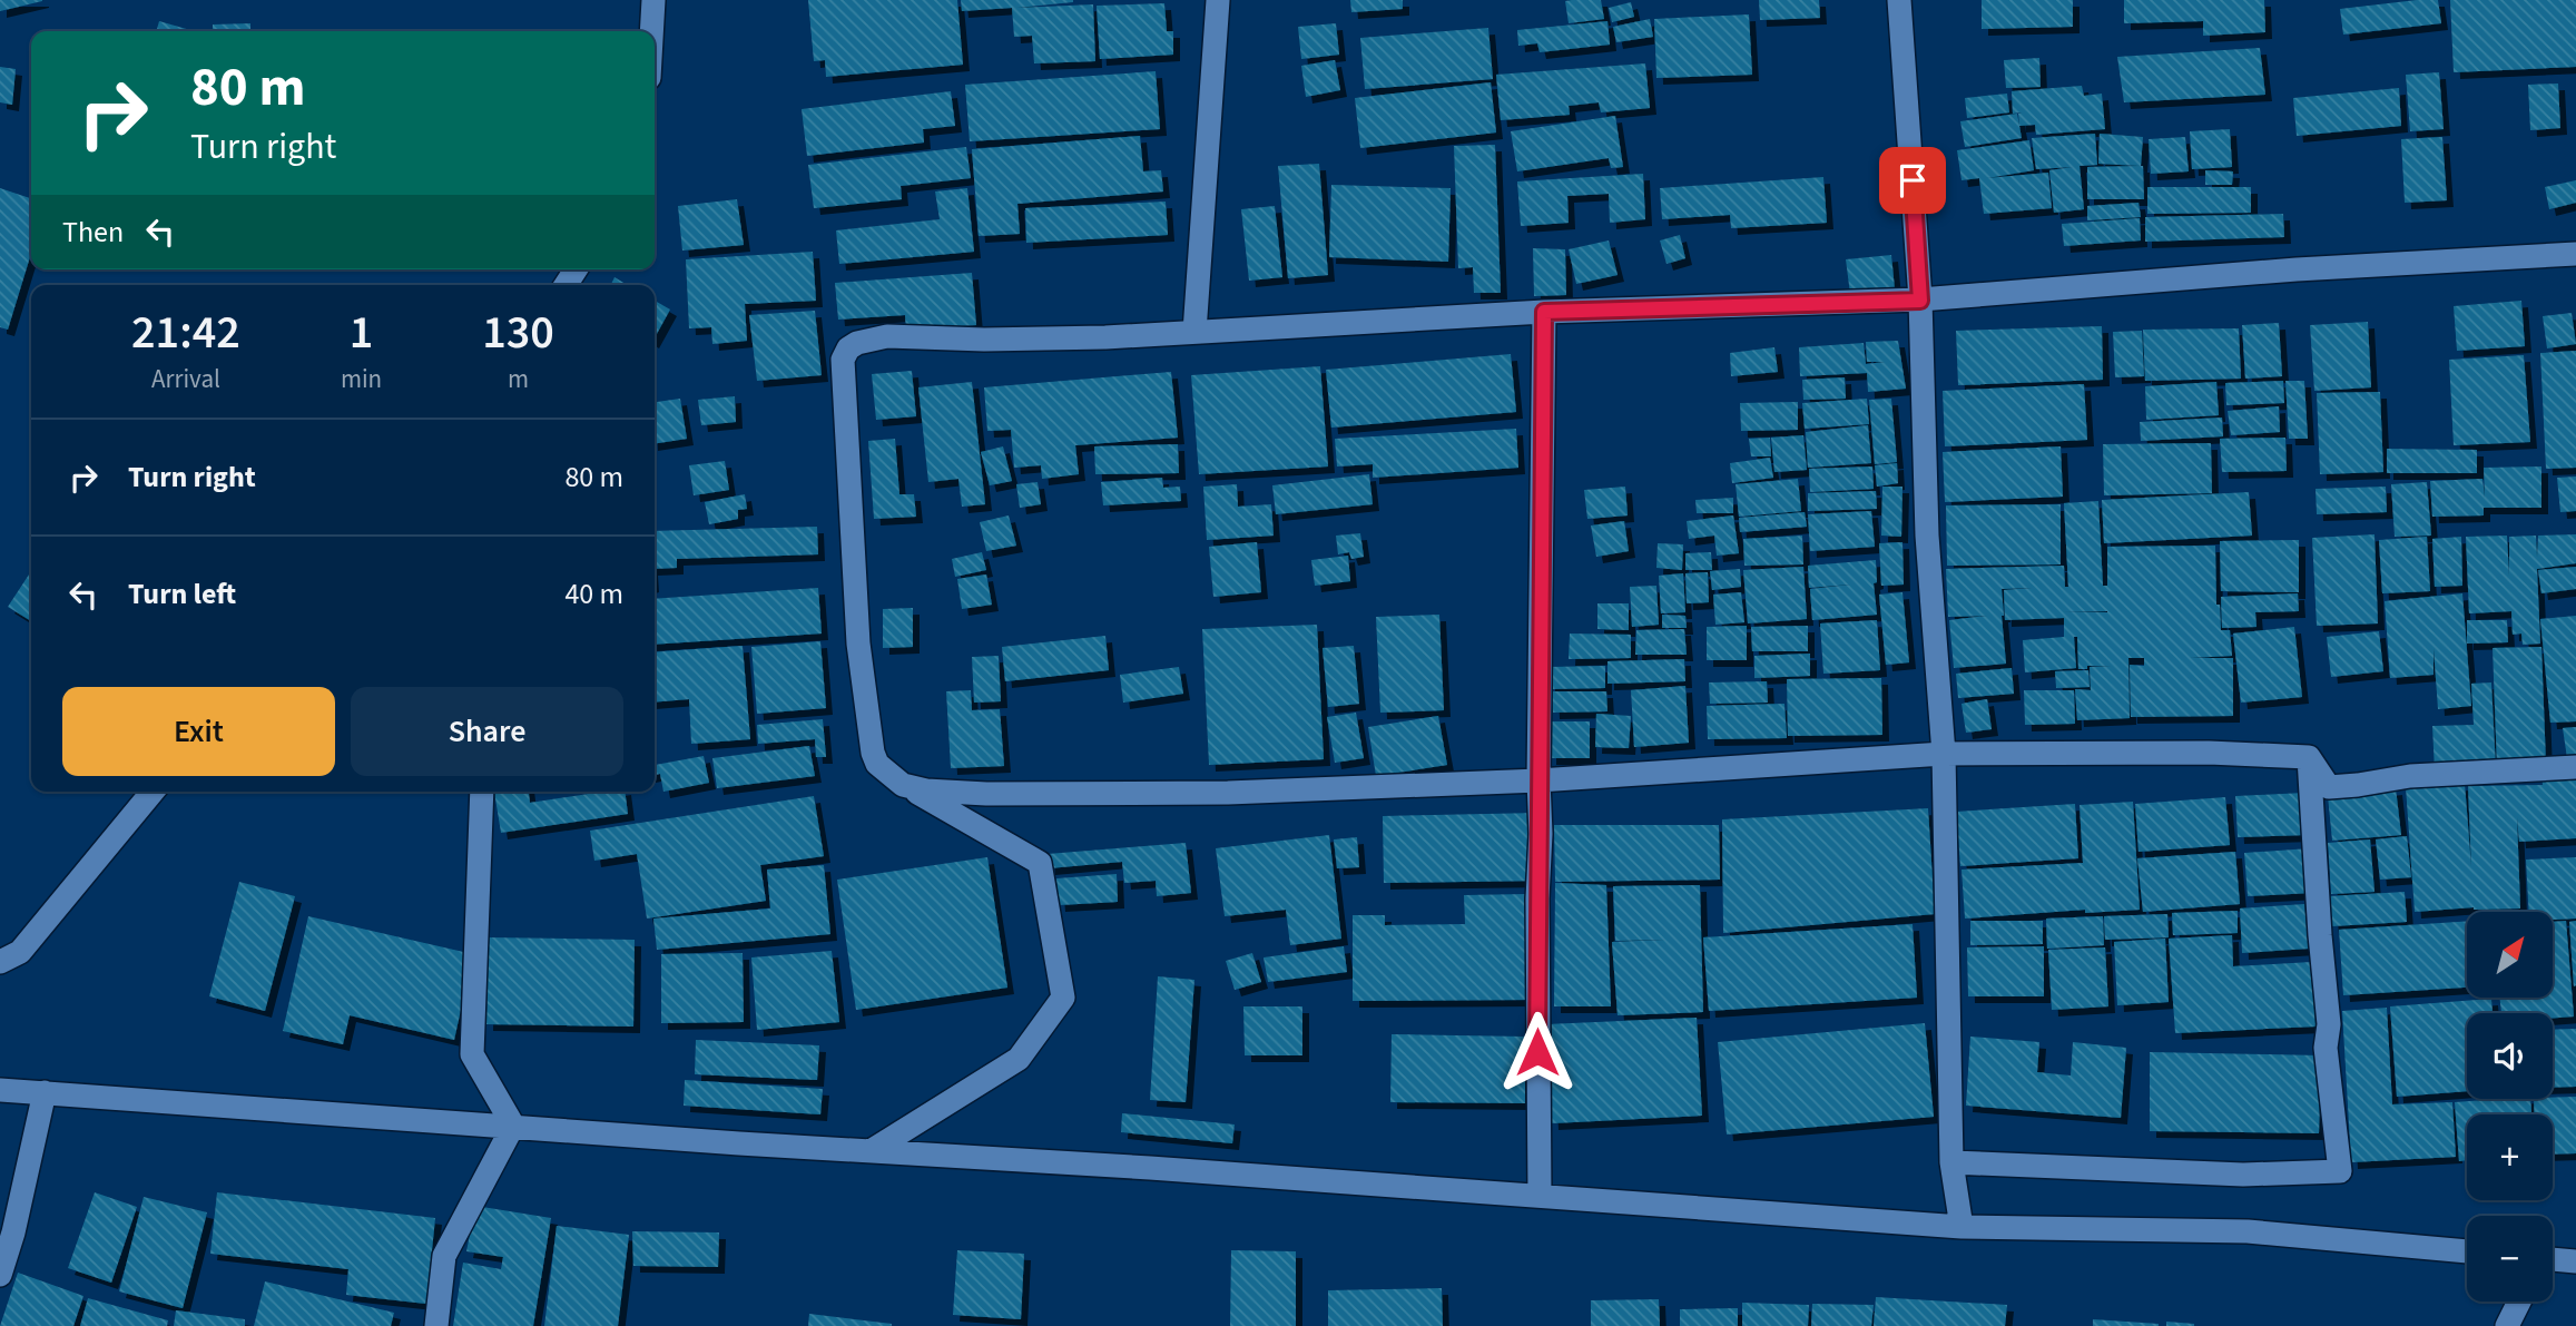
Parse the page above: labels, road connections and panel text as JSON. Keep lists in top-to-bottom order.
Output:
{
  "north": "top right",
  "page": {
    "turn": ["80 m", "Turn right"],
    "then": "Then",
    "eta": [
      "21:42",
      "Arrival",
      "1",
      "min",
      "130",
      "m"
    ],
    "list": [
      {
        "name": "Turn right",
        "value": "80 m"
      },
      {
        "name": "Turn left",
        "value": "40 m"
      }
    ],
    "buttons": ["Exit", "Share"],
    "map_buttons": ["+", "−"]
  }
}
